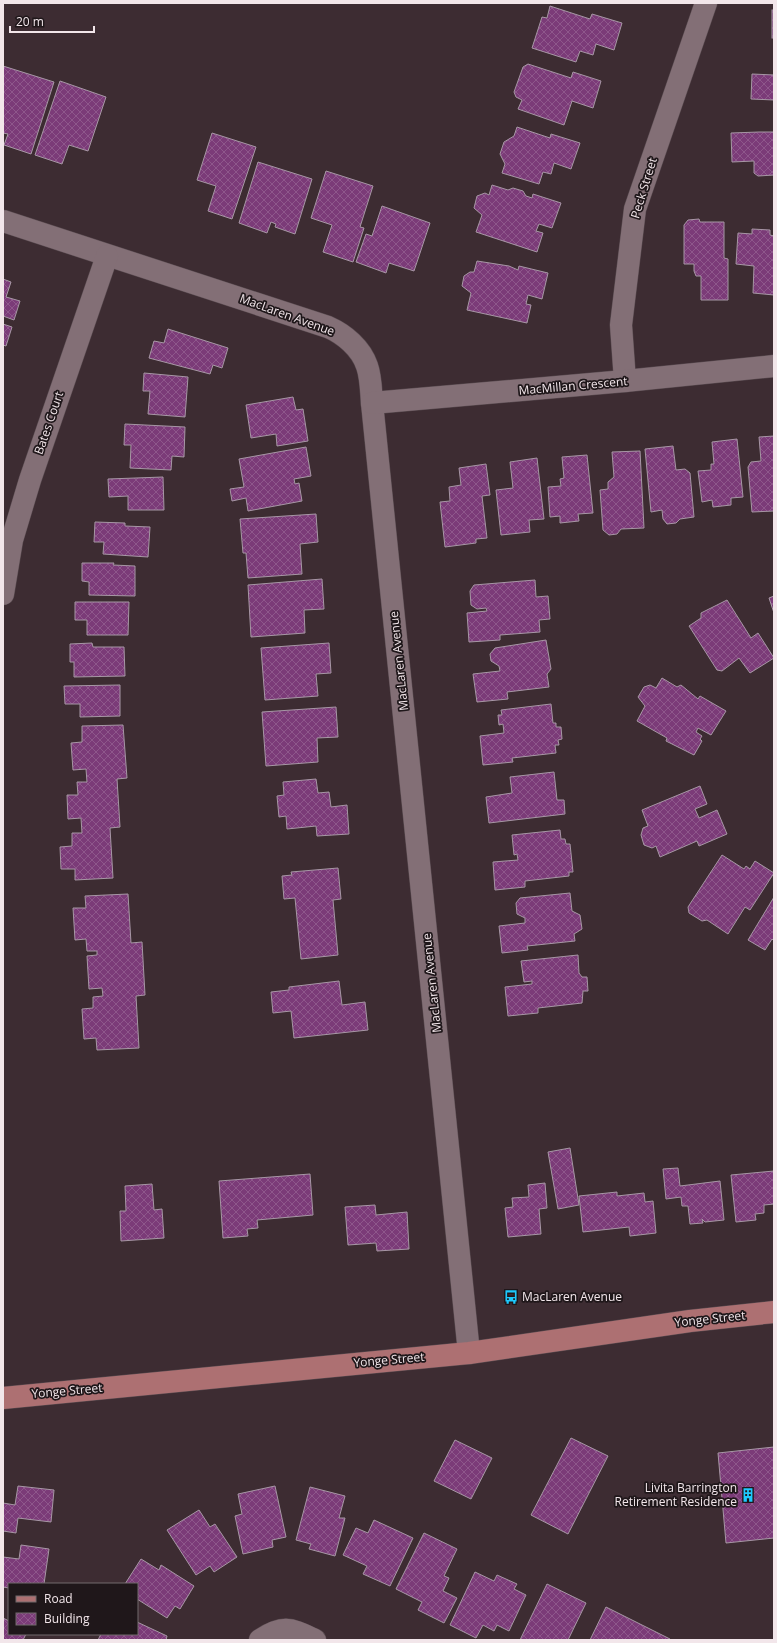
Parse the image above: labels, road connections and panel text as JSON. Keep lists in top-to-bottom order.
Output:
{
  "streets": {
    "main road": ["Yonge Street"],
    "street": [
      "Peck Street",
      "MacLaren Avenue",
      "MacMillan Crescent",
      "Bates Court"
    ]
  },
  "crossings": [
    ["Peck Street", "MacMillan Crescent"],
    ["MacLaren Avenue", "MacMillan Crescent"],
    ["MacLaren Avenue", "Bates Court"],
    ["MacLaren Avenue", "Yonge Street"]
  ],
  "places": {
    "bus stop": ["MacLaren Avenue"],
    "building": ["Livita Barrington Retirement Residence"]
  },
  "legend": ["Road", "Building"],
  "scale_bar": "20 m"
}
